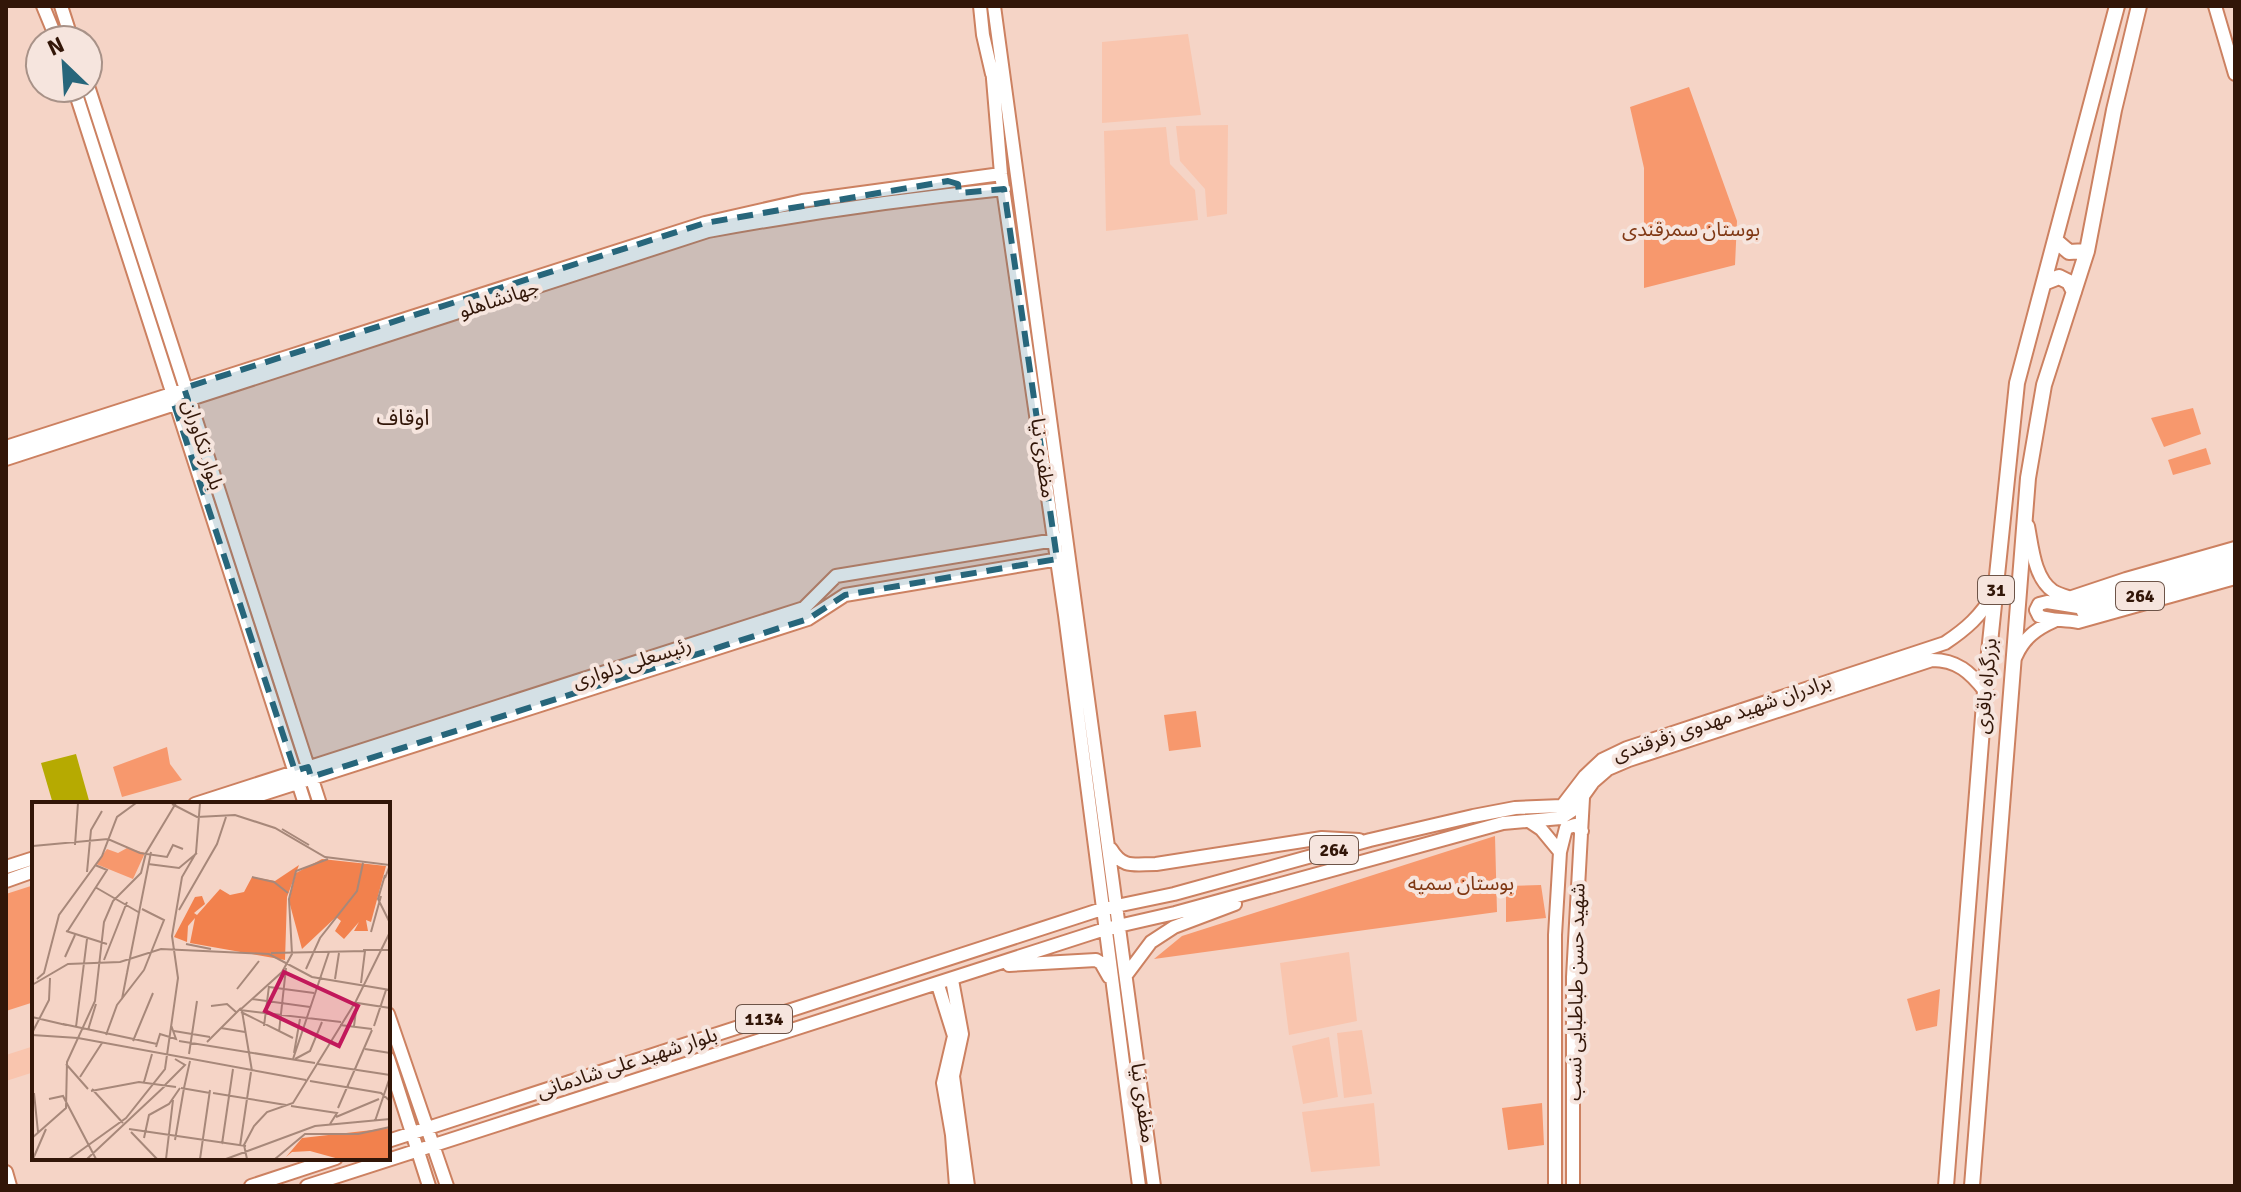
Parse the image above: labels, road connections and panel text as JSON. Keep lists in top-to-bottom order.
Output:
{
  "streets": {
    "highway": ["31", "بزرگراه باقری"],
    "main road": [
      "جهانشاهلو",
      "بلوار تکاوران",
      "مظفری نیا",
      "264",
      "رئیسعلی دلواری",
      "برادران شهید مهدوی زفرقندی",
      "شهید حسن طباطبایی نسب",
      "1134",
      "بلوار شهید علی شادمانی"
    ]
  },
  "crossings": [
    ["جهانشاهلو", "بلوار تکاوران"],
    ["جهانشاهلو", "مظفری نیا"],
    ["بلوار تکاوران", "رئیسعلی دلواری"],
    ["مظفری نیا", "264"],
    ["مظفری نیا", "رئیسعلی دلواری"],
    ["مظفری نیا", "برادران شهید مهدوی زفرقندی"],
    ["مظفری نیا", "بلوار شهید علی شادمانی"],
    ["264", "بزرگراه باقری"],
    ["264", "برادران شهید مهدوی زفرقندی"],
    ["264", "بلوار شهید علی شادمانی"],
    ["بزرگراه باقری", "برادران شهید مهدوی زفرقندی"],
    ["برادران شهید مهدوی زفرقندی", "شهید حسن طباطبایی نسب"],
    ["1134", "بلوار شهید علی شادمانی"]
  ],
  "districts": ["اوقاف"],
  "parks": ["بوستان سمرقندی", "بوستان سمیه"],
  "north": "top left"
}
